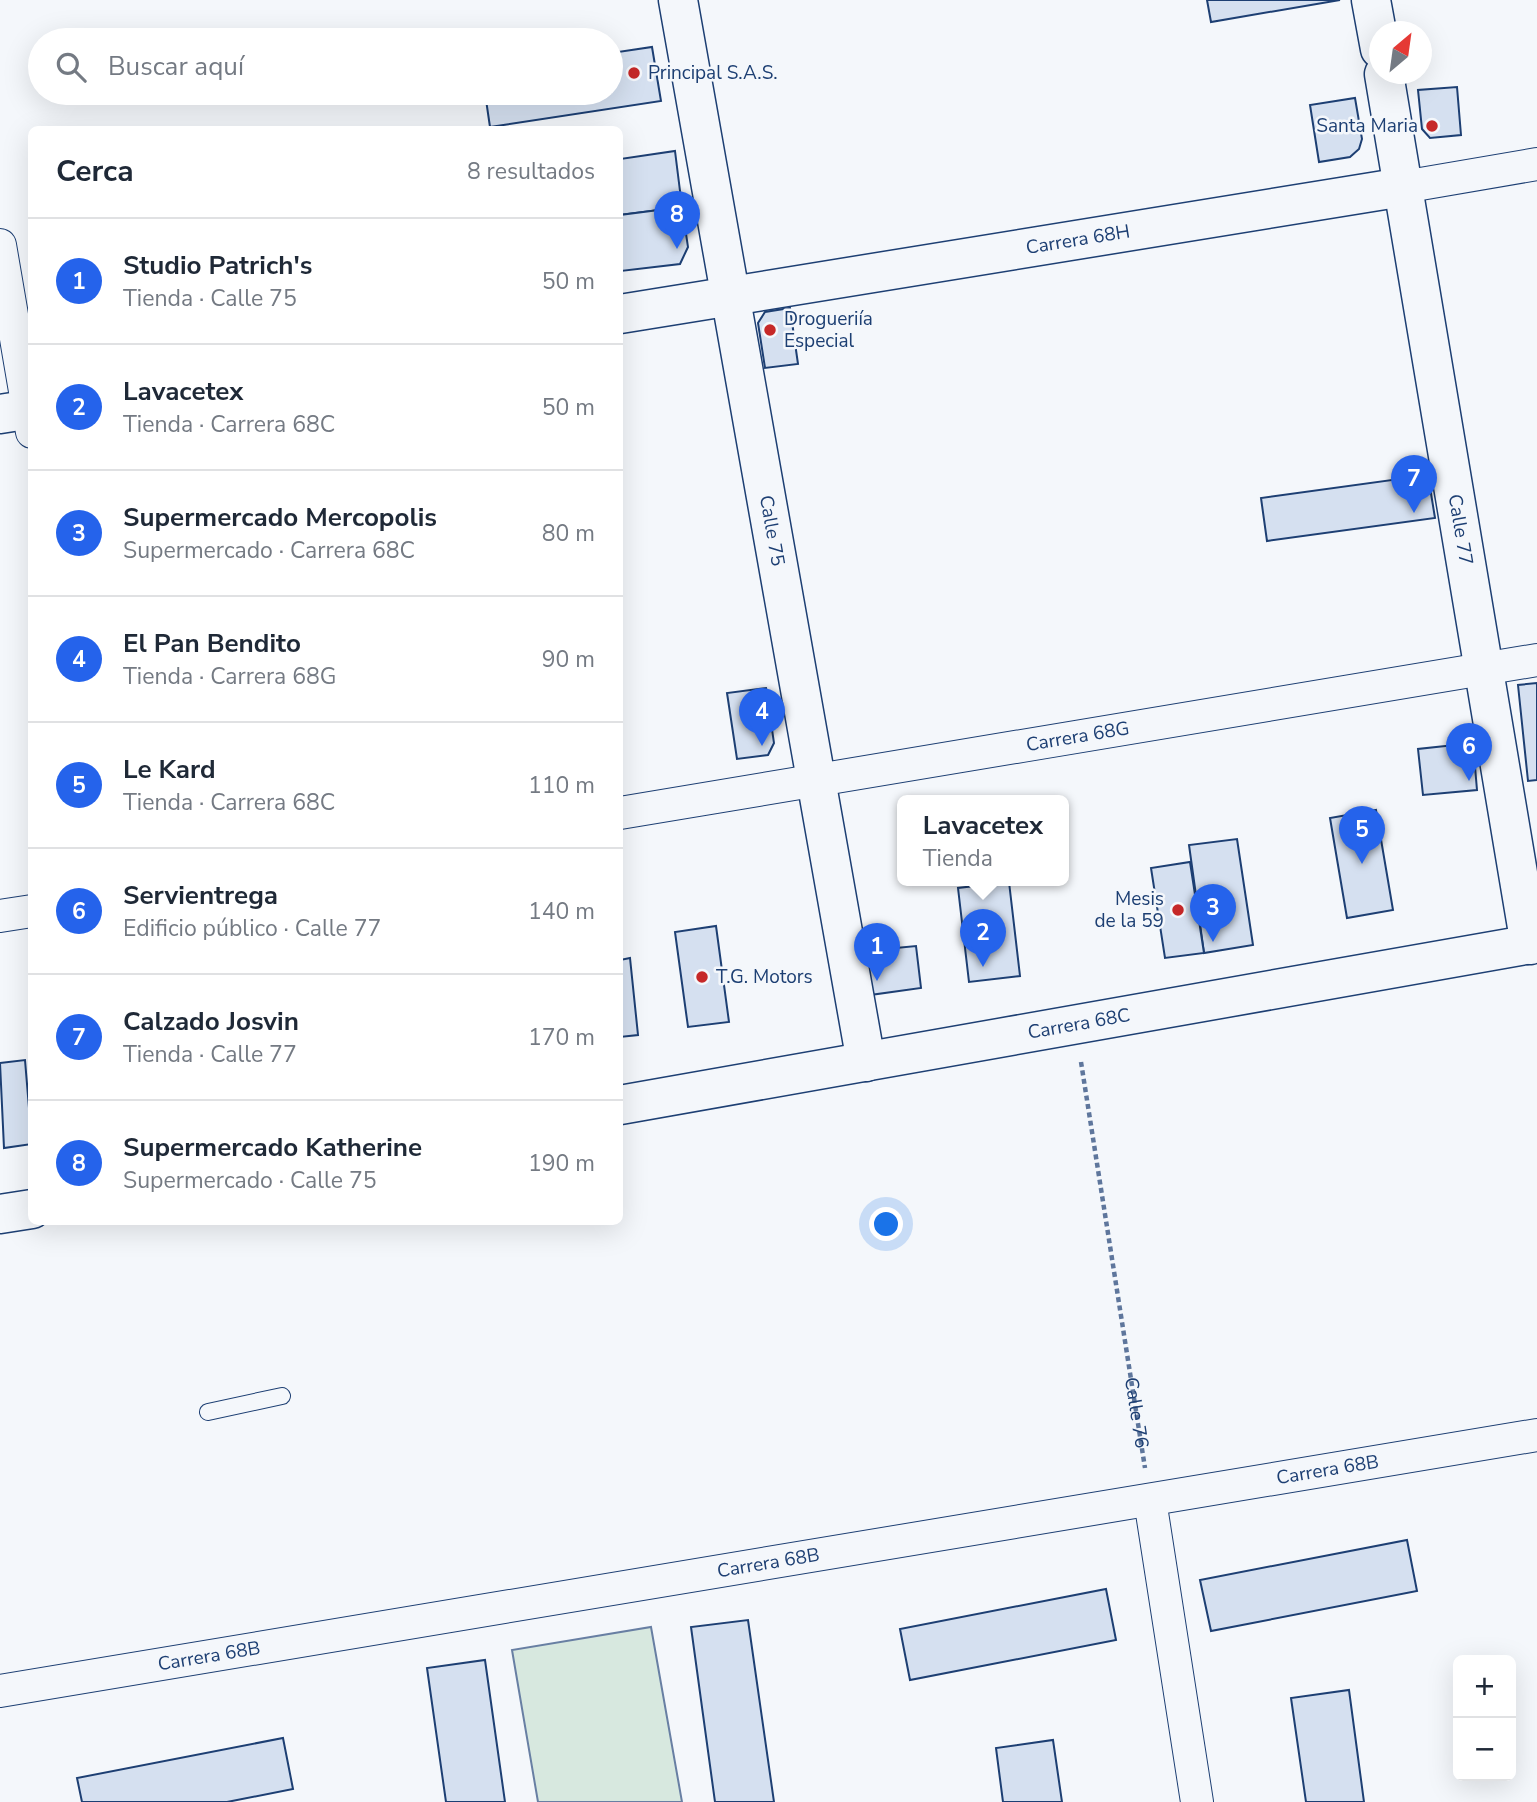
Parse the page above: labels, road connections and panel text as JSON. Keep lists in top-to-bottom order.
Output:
{
  "streets": {
    "street": [
      "Carrera 68H",
      "Calle 77",
      "Calle 75",
      "Carrera 68G",
      "Carrera 68C",
      "Carrera 68B"
    ],
    "path": ["Calle 76"]
  },
  "crossings": [
    ["Carrera 68H", "Calle 77"],
    ["Carrera 68H", "Calle 75"],
    ["Calle 77", "Carrera 68G"],
    ["Calle 77", "Carrera 68C"],
    ["Calle 75", "Carrera 68G"],
    ["Calle 75", "Carrera 68C"],
    ["Carrera 68C", "Calle 76"],
    ["Calle 76", "Carrera 68B"]
  ],
  "places": [
    "Principal S.A.S.",
    "Santa Maria",
    "Drogueriía Especial",
    "Mesis de la 59",
    "T.G. Motors"
  ],
  "north": "top right",
  "page": {
    "search": "Buscar aquí",
    "heading": ["Cerca", "8 resultados"],
    "pins": [
      "8",
      "7",
      "4",
      "6",
      "5",
      "3",
      "2",
      "1"
    ],
    "list": [
      {
        "mark": "1",
        "name": "Studio Patrich's",
        "note": "Tienda · Calle 75",
        "value": "50 m"
      },
      {
        "mark": "2",
        "name": "Lavacetex",
        "note": "Tienda · Carrera 68C",
        "value": "50 m"
      },
      {
        "mark": "3",
        "name": "Supermercado Mercopolis",
        "note": "Supermercado · Carrera 68C",
        "value": "80 m"
      },
      {
        "mark": "4",
        "name": "El Pan Bendito",
        "note": "Tienda · Carrera 68G",
        "value": "90 m"
      },
      {
        "mark": "5",
        "name": "Le Kard",
        "note": "Tienda · Carrera 68C",
        "value": "110 m"
      },
      {
        "mark": "6",
        "name": "Servientrega",
        "note": "Edificio público · Calle 77",
        "value": "140 m"
      },
      {
        "mark": "7",
        "name": "Calzado Josvin",
        "note": "Tienda · Calle 77",
        "value": "170 m"
      },
      {
        "mark": "8",
        "name": "Supermercado Katherine",
        "note": "Supermercado · Calle 75",
        "value": "190 m"
      }
    ],
    "popup": ["Lavacetex", "Tienda"],
    "map_buttons": ["+", "−"]
  }
}
